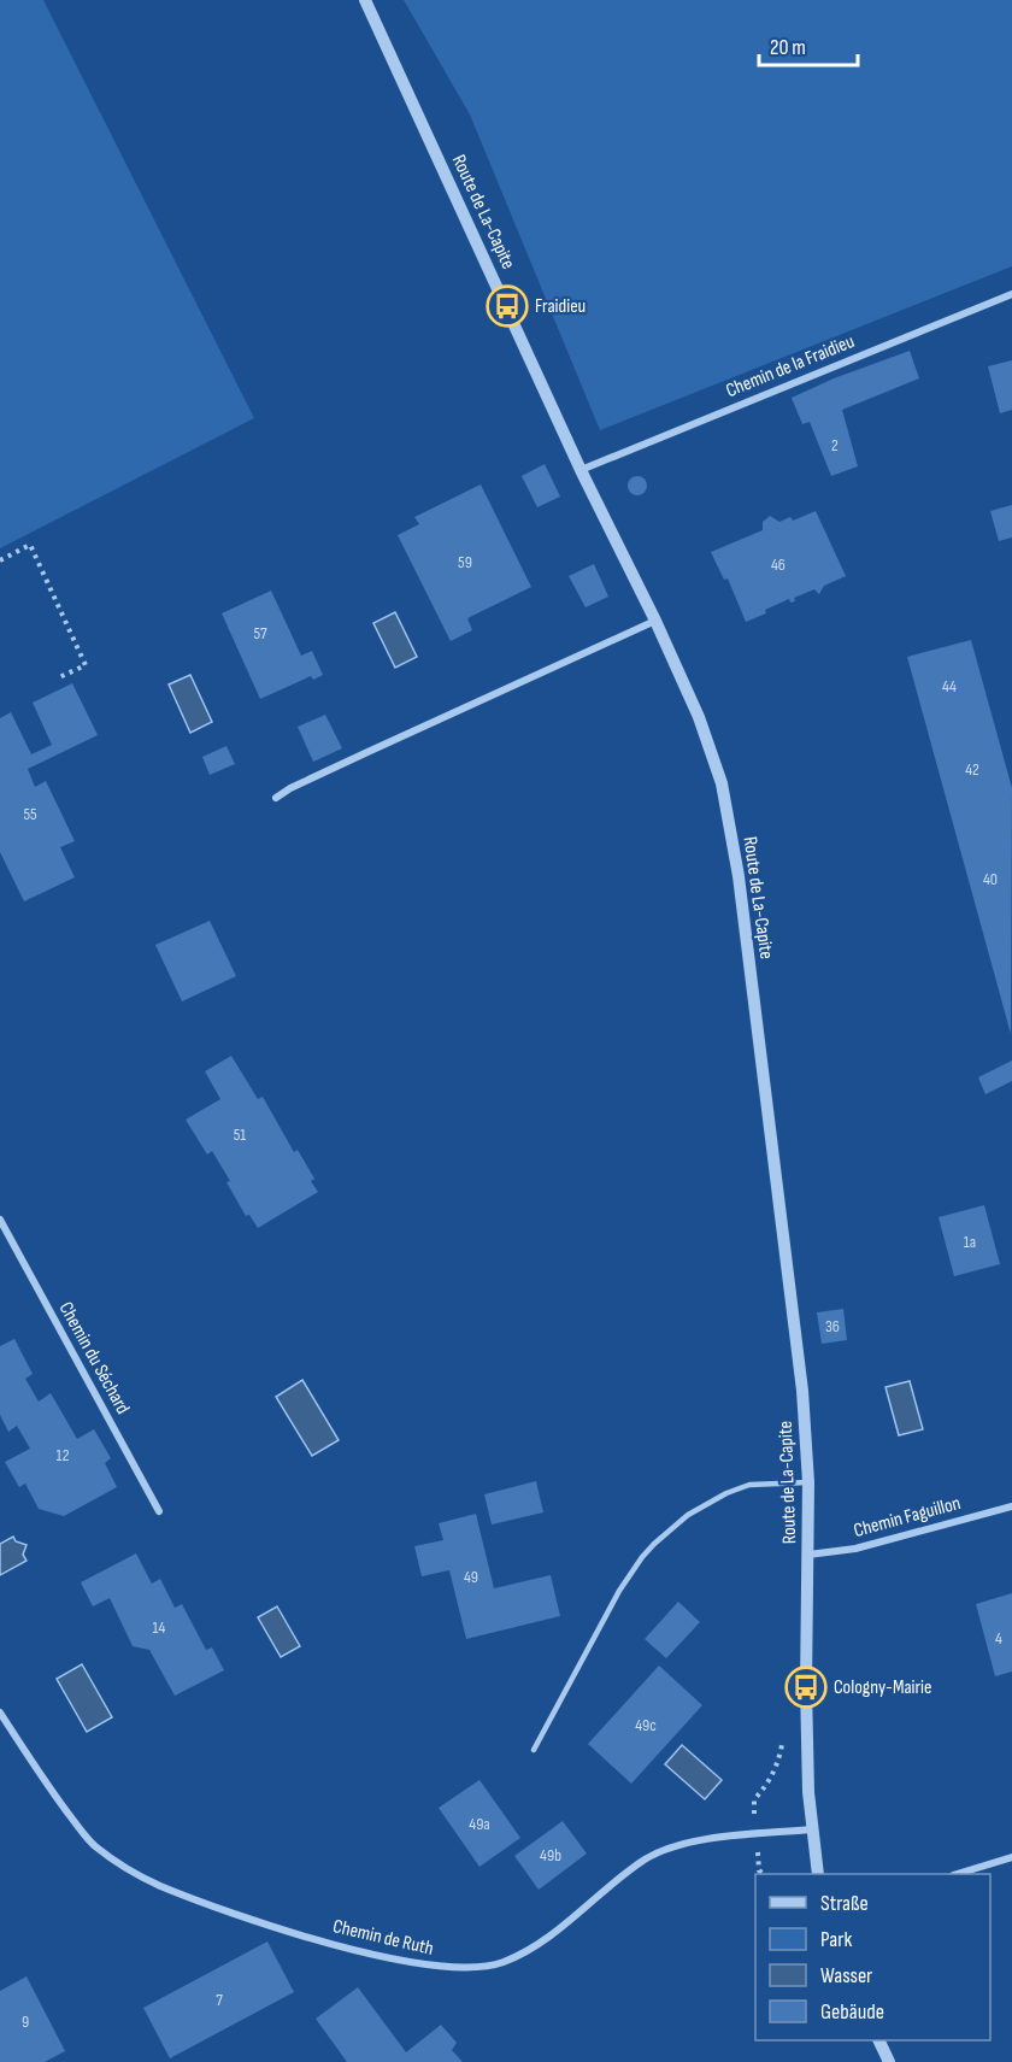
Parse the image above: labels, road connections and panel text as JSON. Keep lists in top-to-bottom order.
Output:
{
  "streets": {
    "street": [
      "Route de La-Capite",
      "Chemin de la Fraidieu",
      "Chemin du Séchard",
      "Chemin Faguillon",
      "Chemin de Ruth"
    ]
  },
  "crossings": [
    ["Route de La-Capite", "Chemin de la Fraidieu"],
    ["Route de La-Capite", "Chemin Faguillon"],
    ["Route de La-Capite", "Chemin de Ruth"]
  ],
  "places": {
    "bus stop": ["Fraidieu", "Cologny-Mairie"]
  },
  "house_numbers": [
    "2",
    "59",
    "46",
    "57",
    "44",
    "42",
    "55",
    "40",
    "51",
    "1a",
    "36",
    "12",
    "49",
    "14",
    "4",
    "49c",
    "49a",
    "49b",
    "7",
    "9"
  ],
  "legend": [
    "Straße",
    "Park",
    "Wasser",
    "Gebäude"
  ],
  "scale_bar": "20 m"
}
